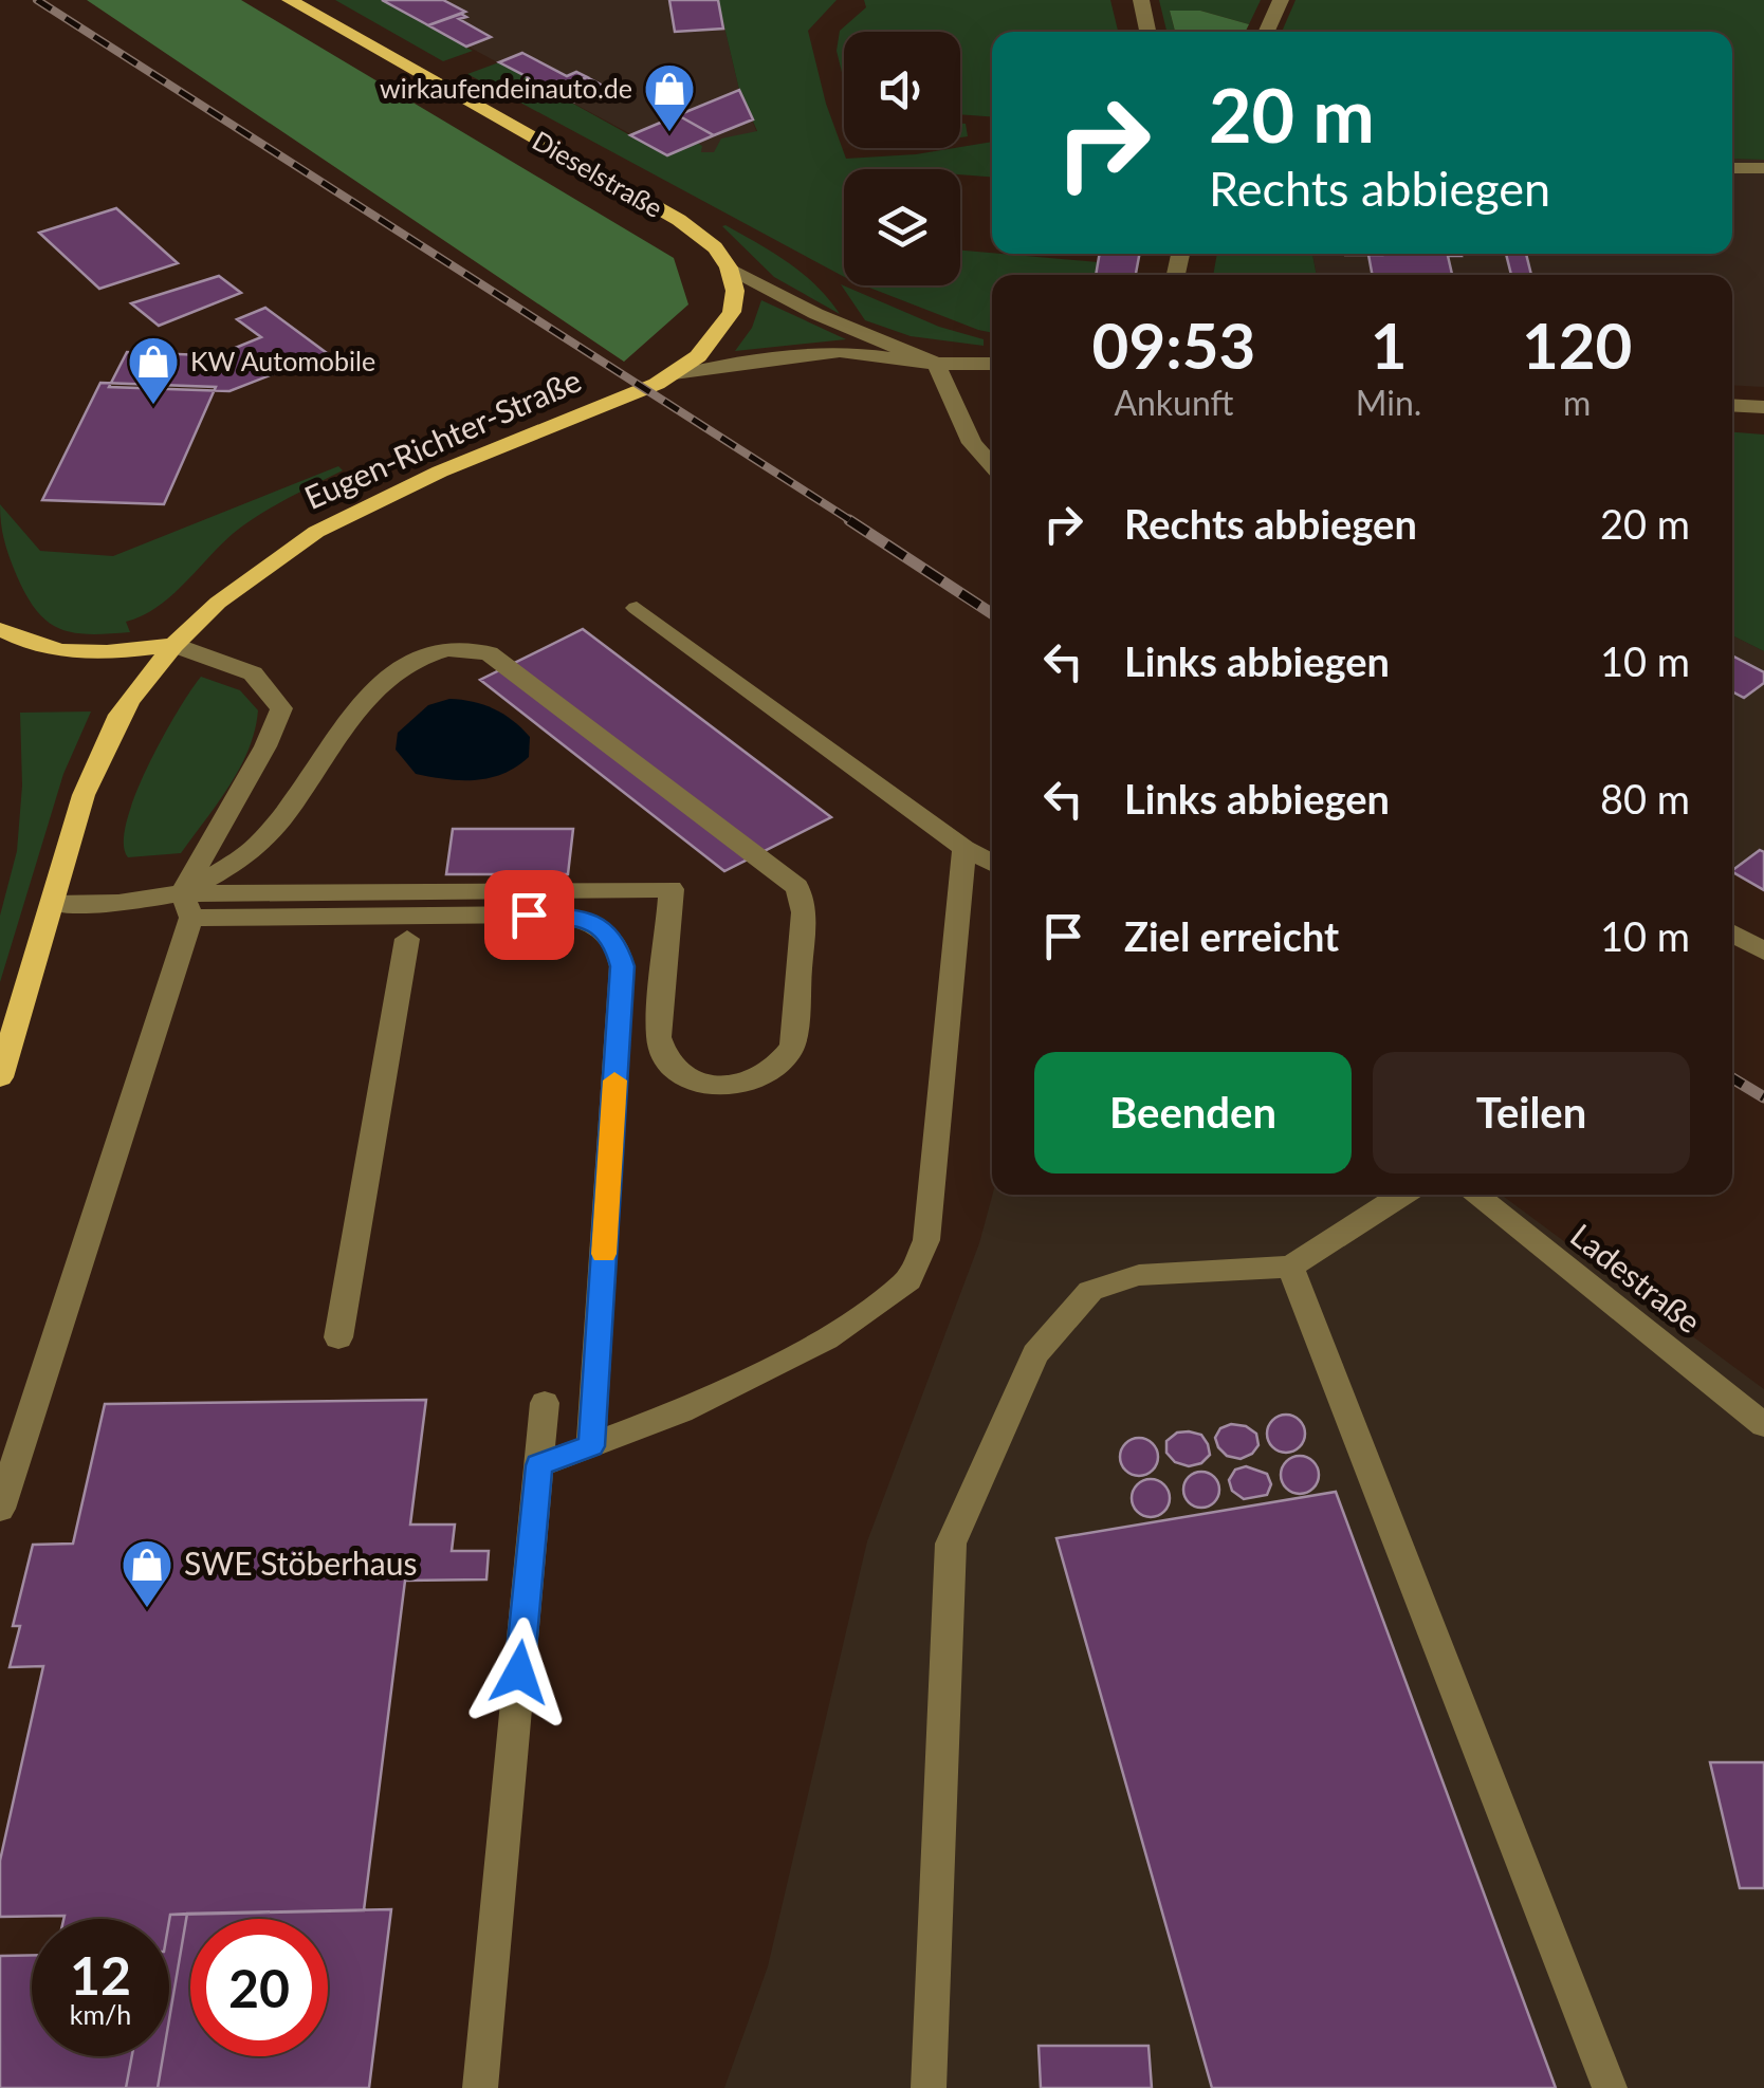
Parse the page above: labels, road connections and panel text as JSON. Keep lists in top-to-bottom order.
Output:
{
  "streets": {
    "main road": ["Dieselstraße", "Eugen-Richter-Straße"],
    "street": ["Ladestraße"]
  },
  "places": {
    "shop": ["wirkaufendeinauto.de", "KW Automobile", "SWE Stöberhaus"]
  },
  "page": {
    "turn": ["20 m", "Rechts abbiegen"],
    "eta": [
      "09:53",
      "Ankunft",
      "1",
      "Min.",
      "120",
      "m"
    ],
    "list": [
      {
        "name": "Rechts abbiegen",
        "value": "20 m"
      },
      {
        "name": "Links abbiegen",
        "value": "10 m"
      },
      {
        "name": "Links abbiegen",
        "value": "80 m"
      },
      {
        "name": "Ziel erreicht",
        "value": "10 m"
      }
    ],
    "buttons": ["Beenden", "Teilen"],
    "speed": "12 km/h",
    "limit": "20"
  }
}
